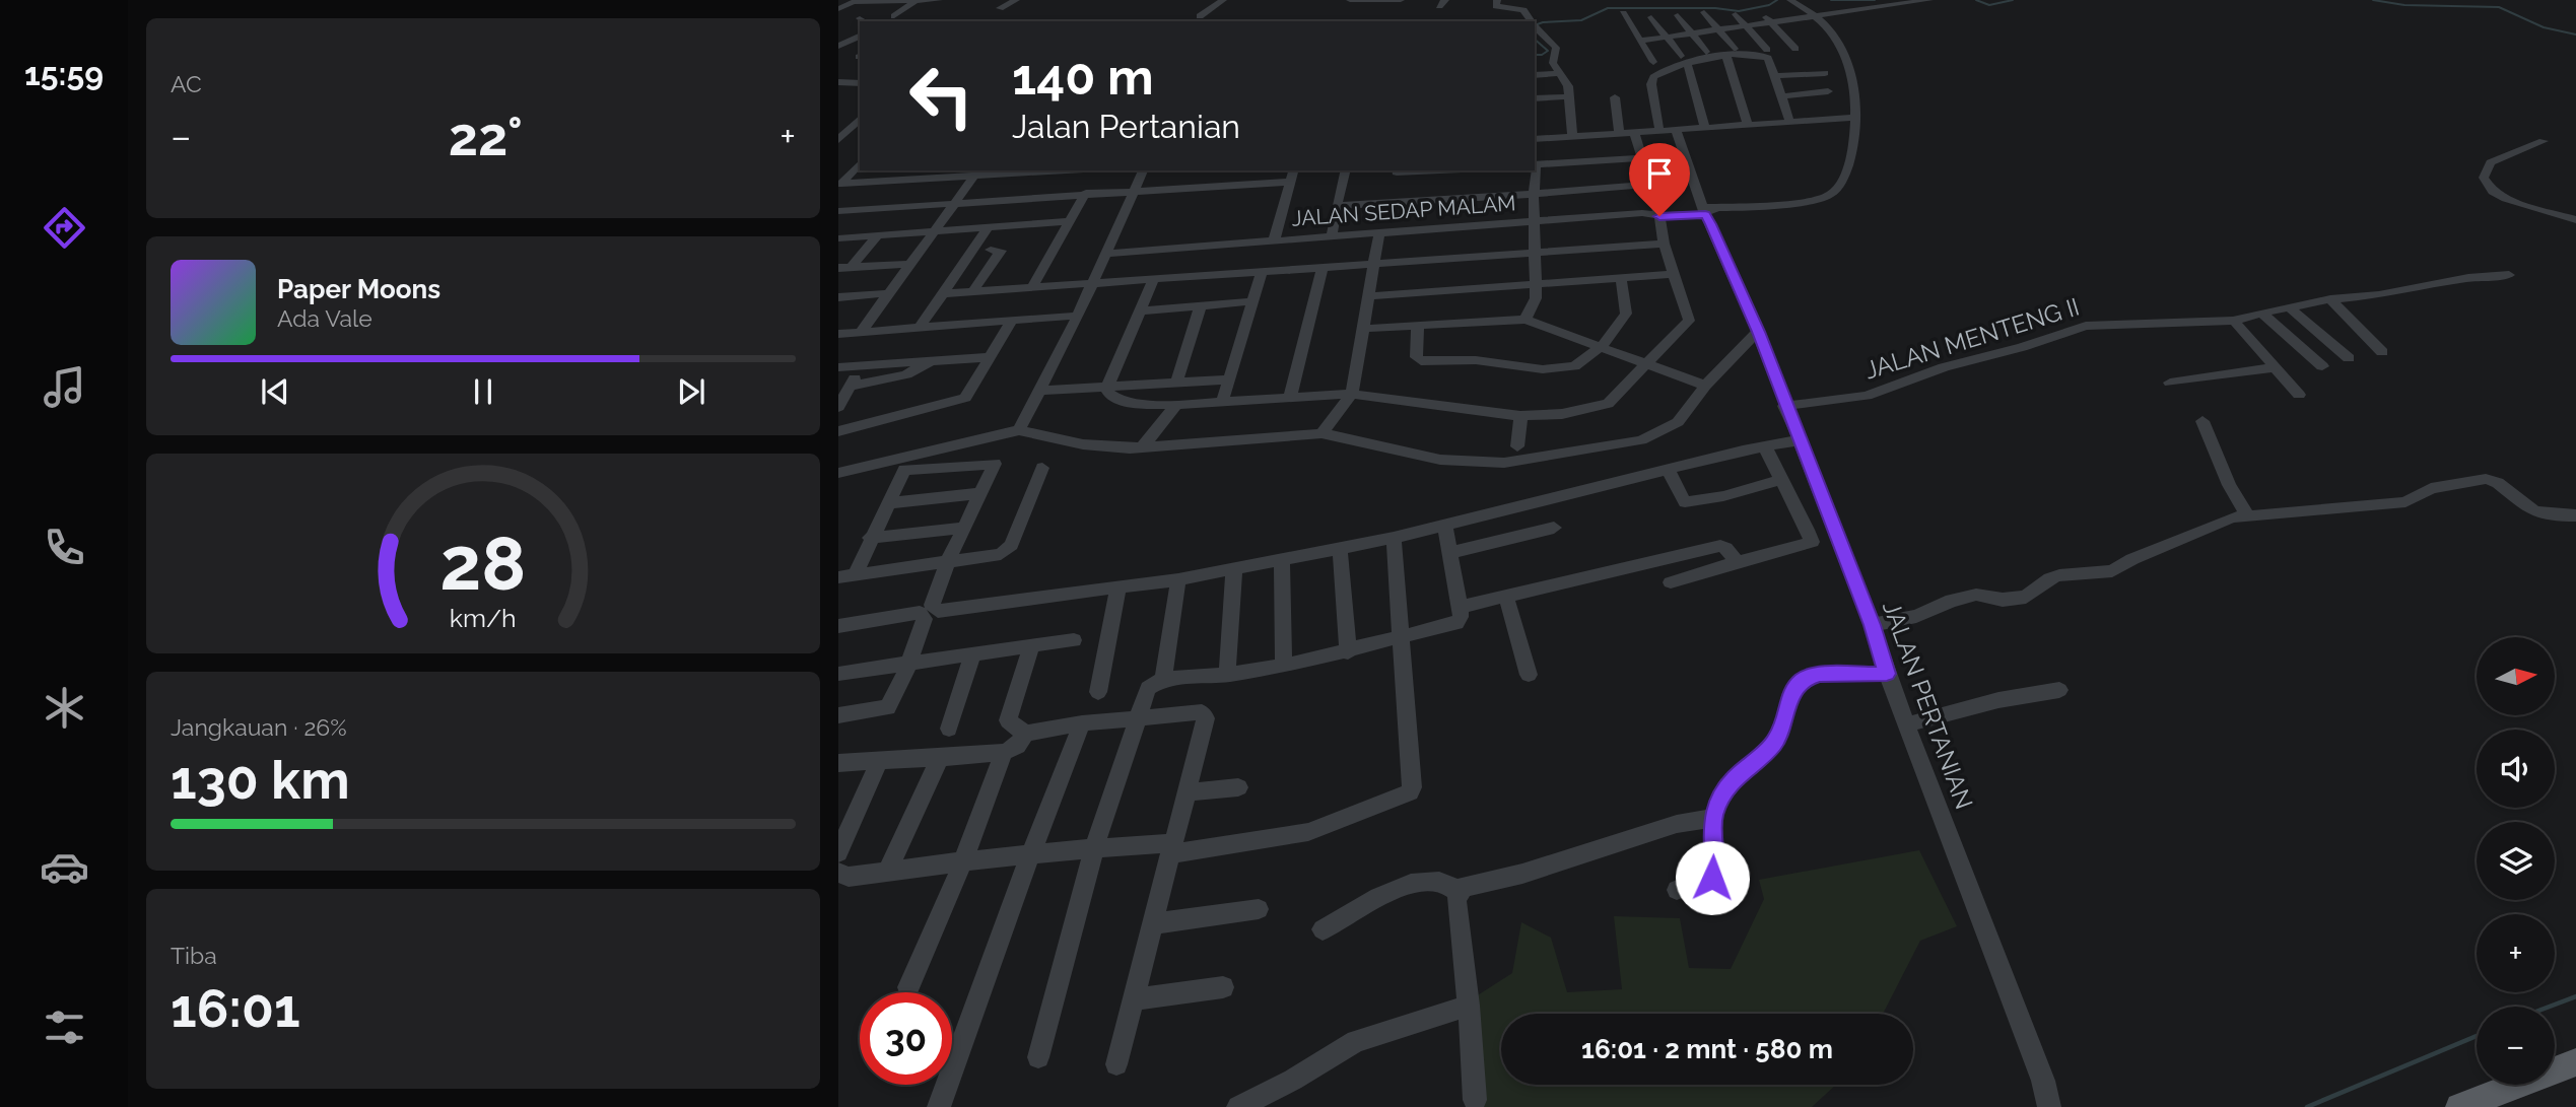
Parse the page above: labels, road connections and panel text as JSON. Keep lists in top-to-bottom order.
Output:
{
  "streets": {
    "street": ["JALAN SEDAP MALAM", "JALAN MENTENG II", "JALAN PERTANIAN"]
  },
  "crossings": [
    ["JALAN SEDAP MALAM", "JALAN PERTANIAN"],
    ["JALAN MENTENG II", "JALAN PERTANIAN"]
  ],
  "north": "right",
  "page": {
    "tabs": "15:59",
    "tile": [
      "AC",
      ["Jangkauan · 26%", "130 km"],
      ["Tiba", "16:01"]
    ],
    "turn": ["140 m", "Jalan Pertanian"],
    "heat": ["−", "22°", "+"],
    "song": ["Paper Moons", "Ada Vale"],
    "map_buttons": ["+", "−"],
    "limit": "30",
    "trip": "16:01 · 2 mnt · 580 m",
    "gauge": ["28", "km/h"]
  }
}
